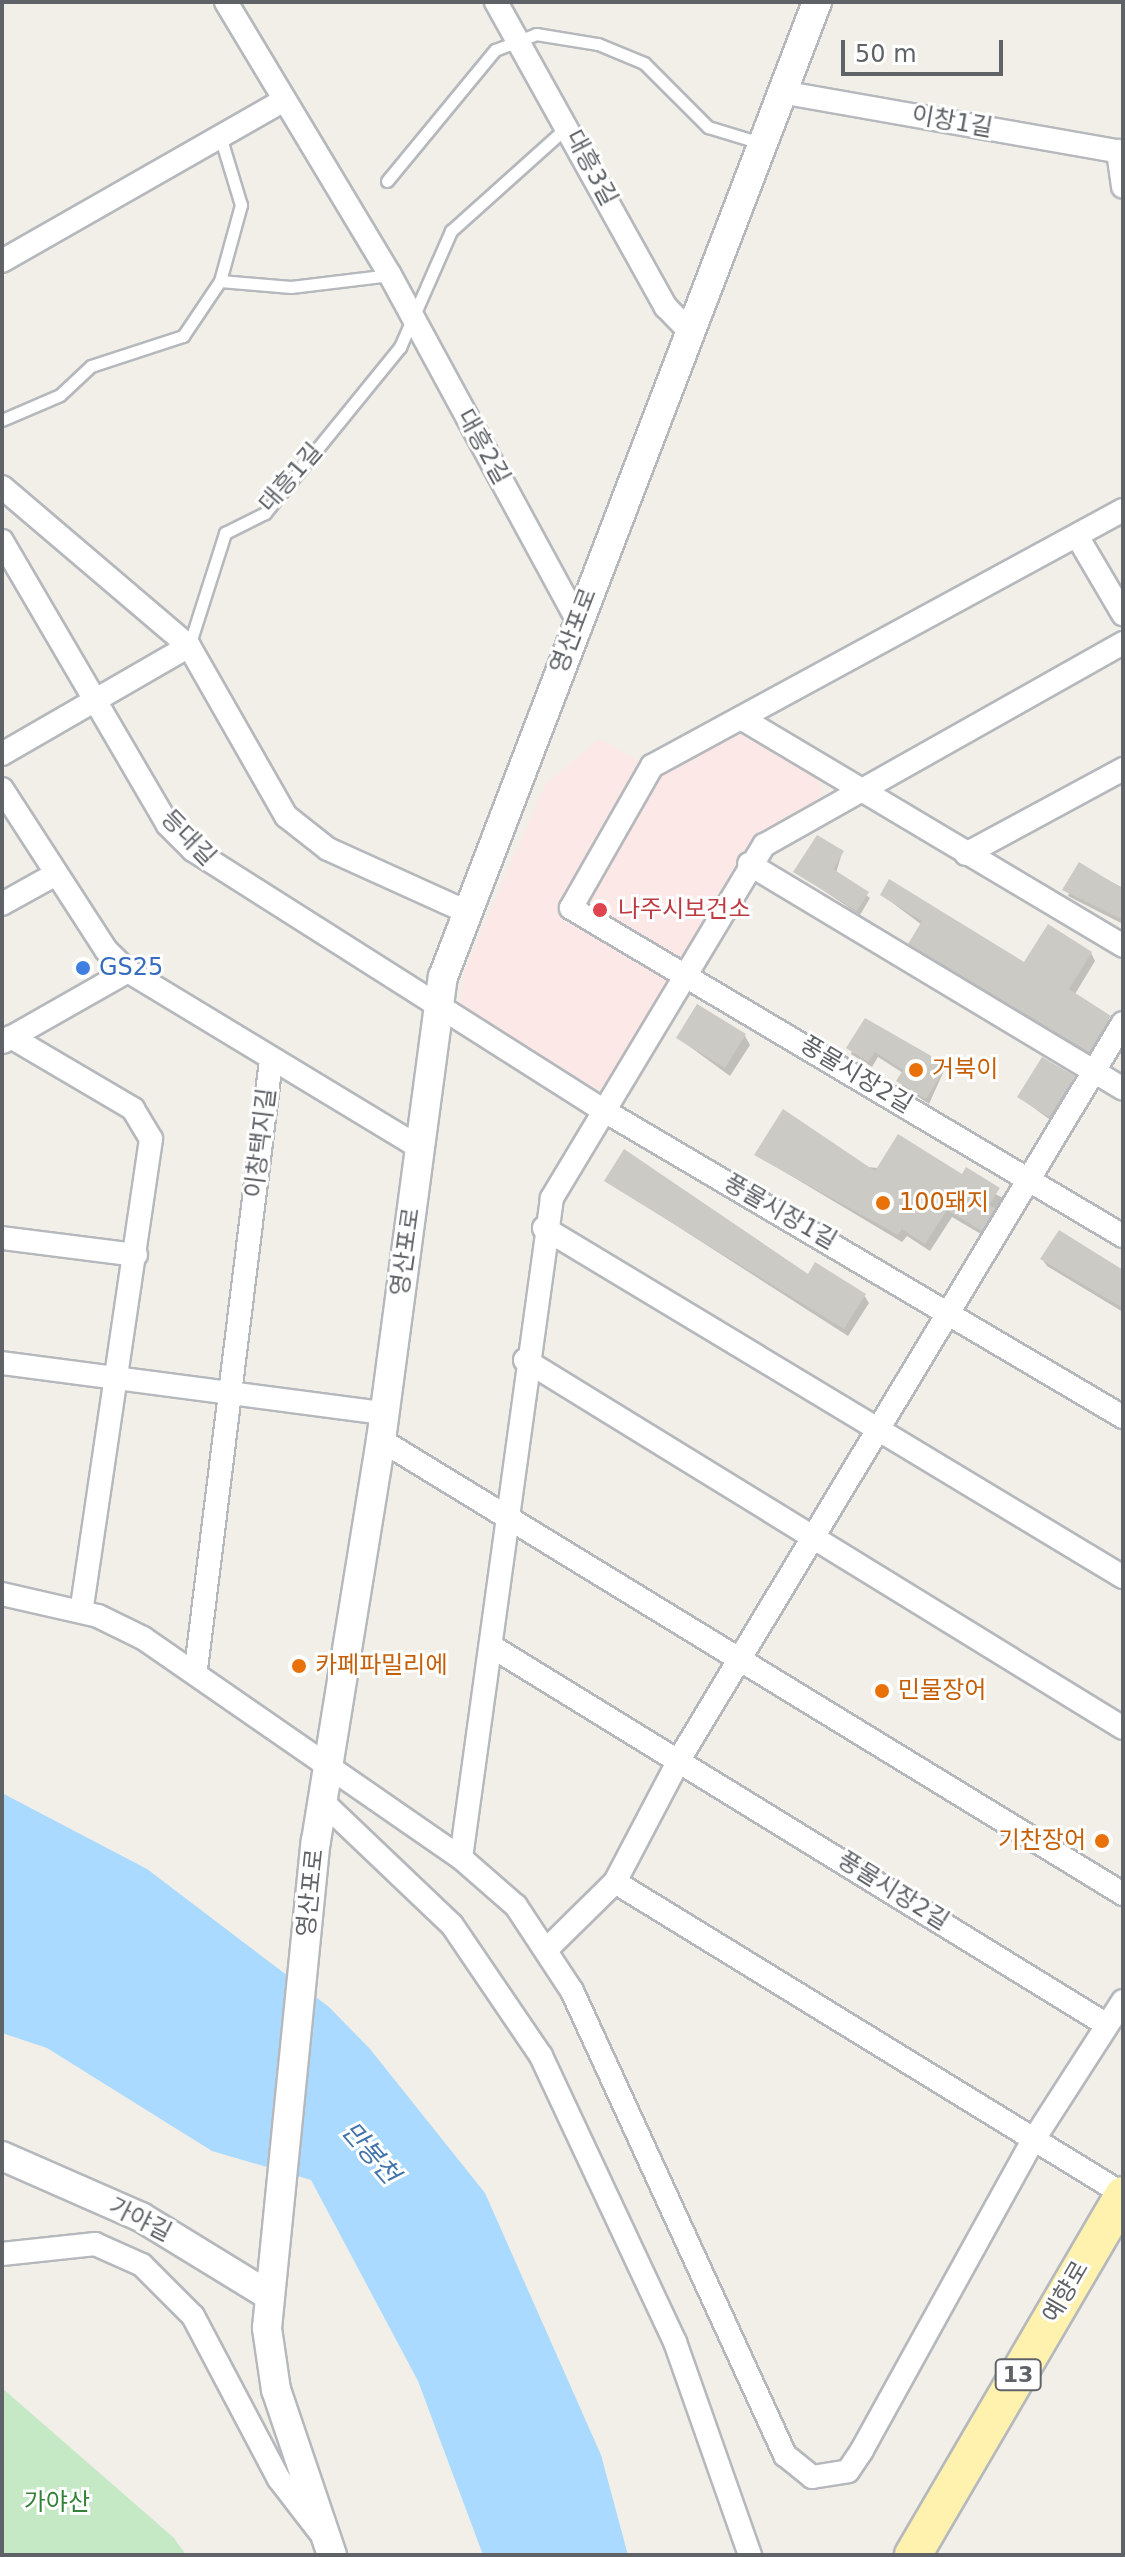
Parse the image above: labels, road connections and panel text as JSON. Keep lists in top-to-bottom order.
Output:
{
  "streets": {
    "main road": ["예향로", "13"],
    "street": [
      "이창1길",
      "대흥3길",
      "대흥2길",
      "영산포로",
      "등대길",
      "풍물시장2길",
      "이창택지길",
      "풍물시장1길",
      "가야길"
    ],
    "lane": ["대흥1길"]
  },
  "crossings": [
    ["이창1길", "영산포로"],
    ["대흥3길", "대흥1길"],
    ["대흥3길", "영산포로"],
    ["대흥2길", "대흥1길"],
    ["대흥2길", "영산포로"],
    ["영산포로", "등대길"],
    ["영산포로", "풍물시장1길"],
    ["영산포로", "가야길"],
    ["등대길", "풍물시장1길"]
  ],
  "water": ["만봉천"],
  "parks": ["가야산"],
  "places": [
    "나주시보건소",
    "GS25",
    "거북이",
    "100돼지",
    "카페파밀리에",
    "민물장어",
    "기찬장어"
  ],
  "scale_bar": "50 m"
}
